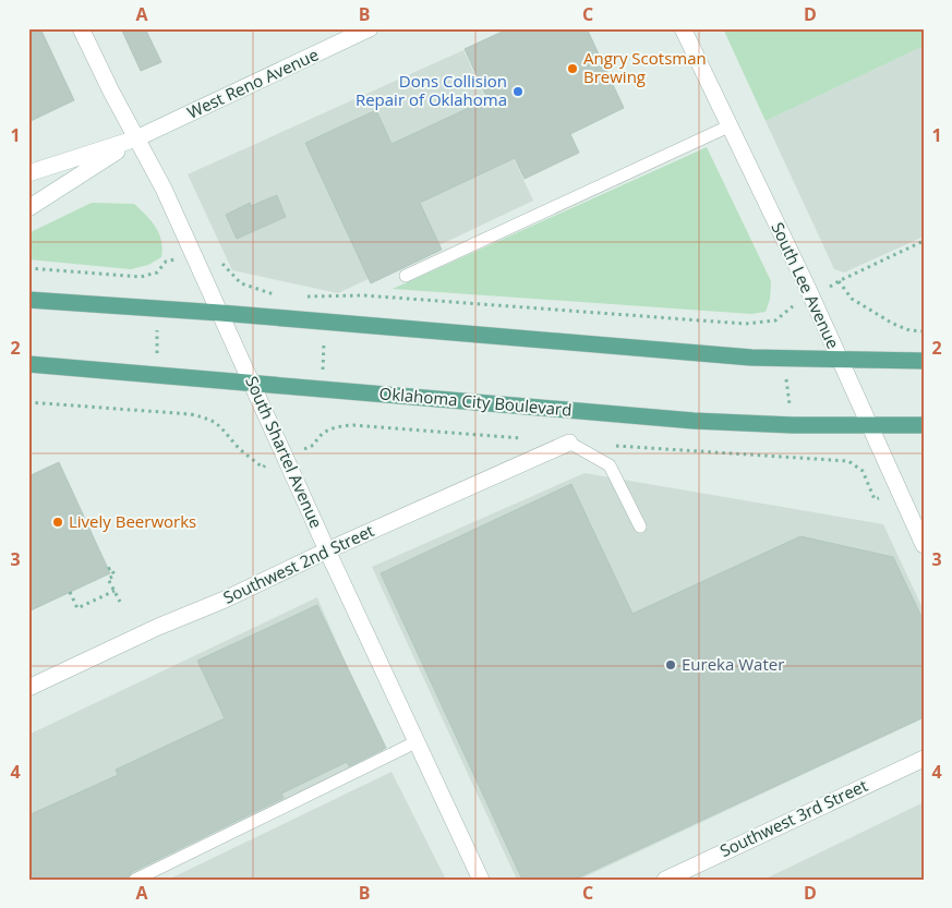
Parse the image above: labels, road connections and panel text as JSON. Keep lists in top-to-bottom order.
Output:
{
  "streets": {
    "main road": ["Oklahoma City Boulevard"],
    "street": [
      "West Reno Avenue",
      "South Lee Avenue",
      "South Shartel Avenue",
      "Southwest 2nd Street",
      "Southwest 3rd Street"
    ]
  },
  "crossings": [
    ["West Reno Avenue", "South Shartel Avenue"],
    ["South Lee Avenue", "Oklahoma City Boulevard"],
    ["Oklahoma City Boulevard", "South Shartel Avenue"],
    ["South Shartel Avenue", "Southwest 2nd Street"]
  ],
  "places": [
    "Angry Scotsman Brewing",
    "Dons Collision Repair of Oklahoma",
    "Lively Beerworks",
    "Eureka Water"
  ],
  "grid": {
    "columns": [
      "A",
      "B",
      "C",
      "D"
    ],
    "rows": [
      "1",
      "2",
      "3",
      "4"
    ]
  }
}
